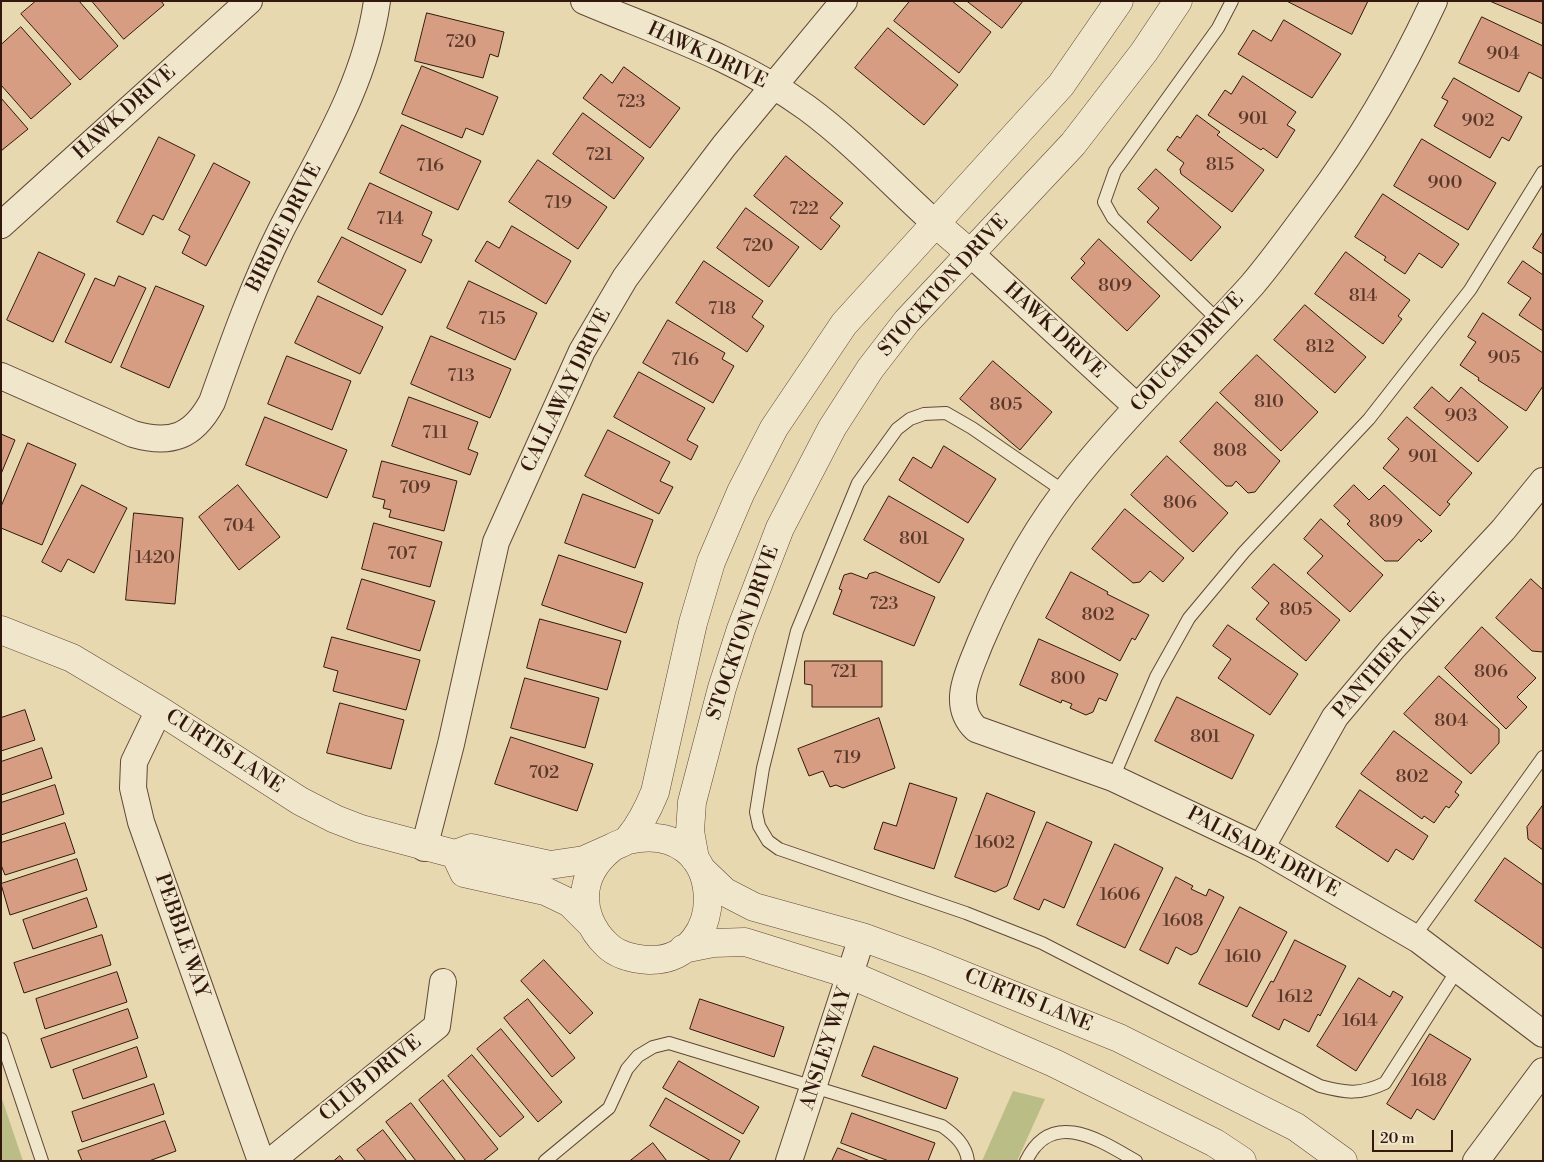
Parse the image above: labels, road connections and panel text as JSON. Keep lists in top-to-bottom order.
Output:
{
  "streets": {
    "street": [
      "HAWK DRIVE",
      "BIRDIE DRIVE",
      "STOCKTON DRIVE",
      "COUGAR DRIVE",
      "CALLAWAY DRIVE",
      "PANTHER LANE",
      "CURTIS LANE",
      "PALISADE DRIVE",
      "PEBBLE WAY",
      "ANSLEY WAY",
      "CLUB DRIVE"
    ]
  },
  "crossings": [
    ["HAWK DRIVE", "STOCKTON DRIVE"],
    ["HAWK DRIVE", "COUGAR DRIVE"],
    ["HAWK DRIVE", "CALLAWAY DRIVE"],
    ["STOCKTON DRIVE", "CURTIS LANE"],
    ["COUGAR DRIVE", "PALISADE DRIVE"],
    ["CALLAWAY DRIVE", "CURTIS LANE"],
    ["PANTHER LANE", "PALISADE DRIVE"],
    ["CURTIS LANE", "PEBBLE WAY"],
    ["CURTIS LANE", "ANSLEY WAY"]
  ],
  "house_numbers": [
    "720",
    "904",
    "723",
    "901",
    "902",
    "721",
    "815",
    "716",
    "900",
    "719",
    "722",
    "714",
    "720",
    "809",
    "814",
    "718",
    "715",
    "812",
    "905",
    "716",
    "713",
    "810",
    "805",
    "903",
    "711",
    "808",
    "901",
    "709",
    "806",
    "809",
    "704",
    "801",
    "707",
    "1420",
    "723",
    "805",
    "802",
    "721",
    "806",
    "800",
    "804",
    "801",
    "719",
    "702",
    "802",
    "1602",
    "1606",
    "1608",
    "1610",
    "1612",
    "1614",
    "1618"
  ],
  "scale_bar": "20 m"
}
